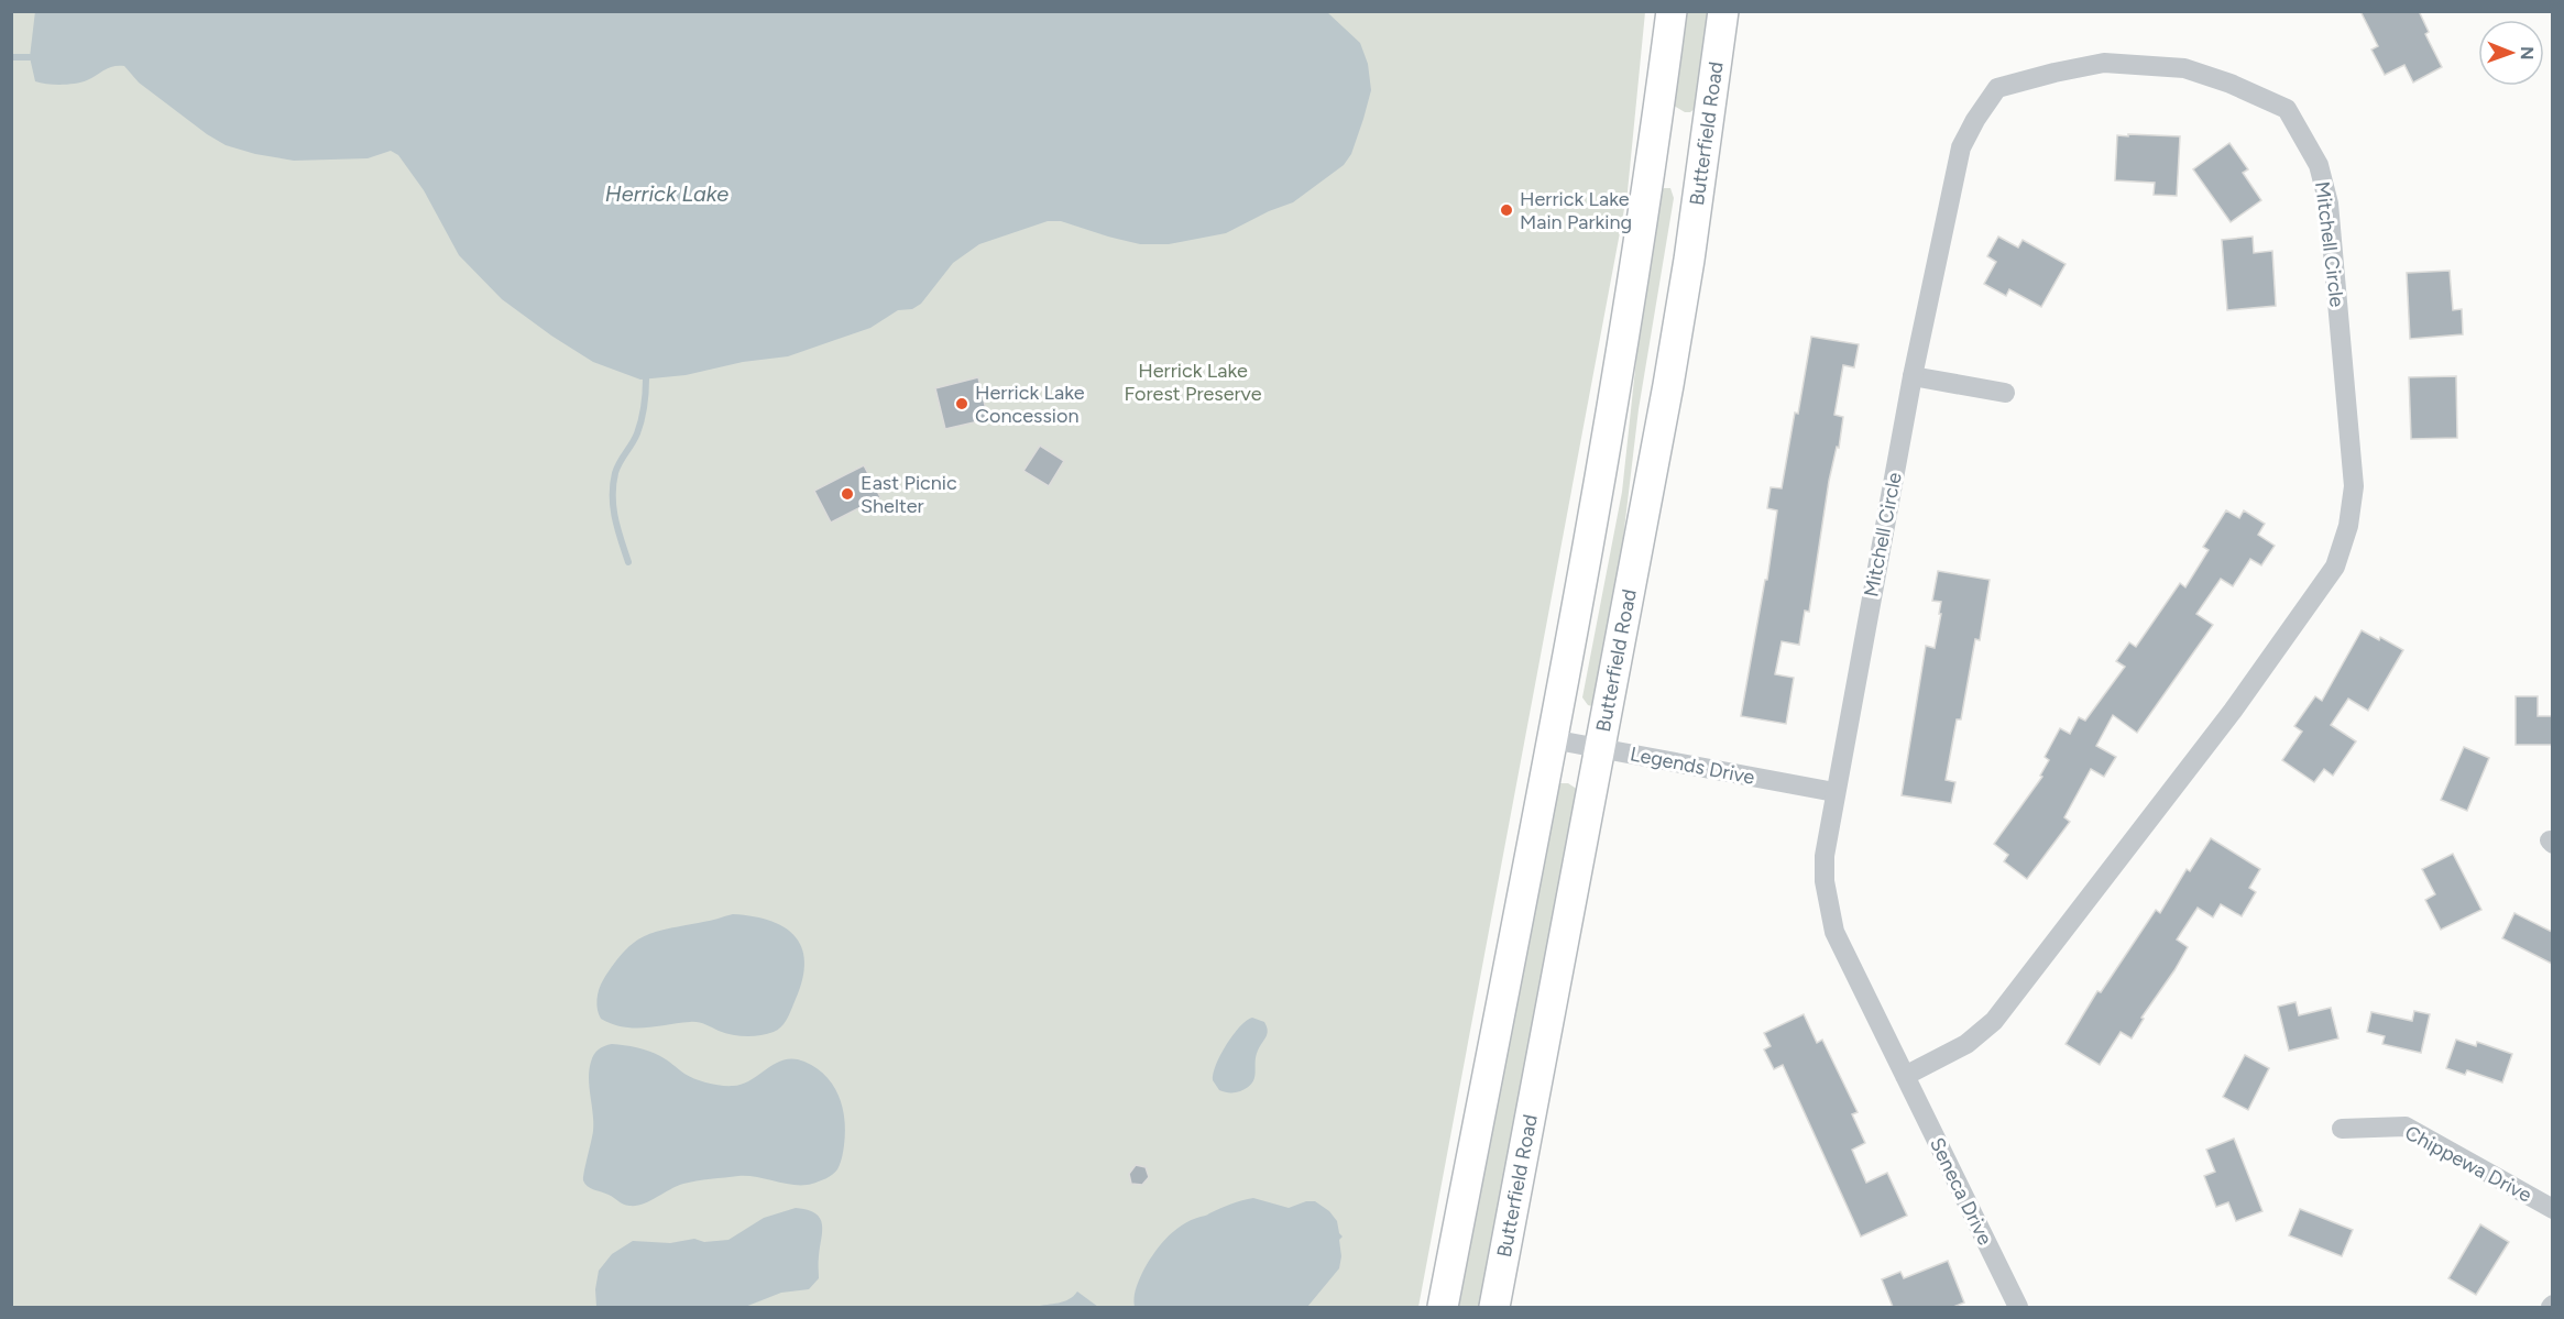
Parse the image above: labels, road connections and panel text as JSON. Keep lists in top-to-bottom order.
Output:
{
  "streets": {
    "main road": ["Butterfield Road"],
    "street": [
      "Mitchell Circle",
      "Legends Drive",
      "Chippewa Drive",
      "Seneca Drive"
    ]
  },
  "crossings": [
    ["Butterfield Road", "Legends Drive"],
    ["Mitchell Circle", "Legends Drive"],
    ["Mitchell Circle", "Seneca Drive"]
  ],
  "water": ["Herrick Lake"],
  "parks": ["Herrick Lake Forest Preserve"],
  "places": ["Herrick Lake Main Parking", "Herrick Lake Concession", "East Picnic Shelter"],
  "north": "right"
}
